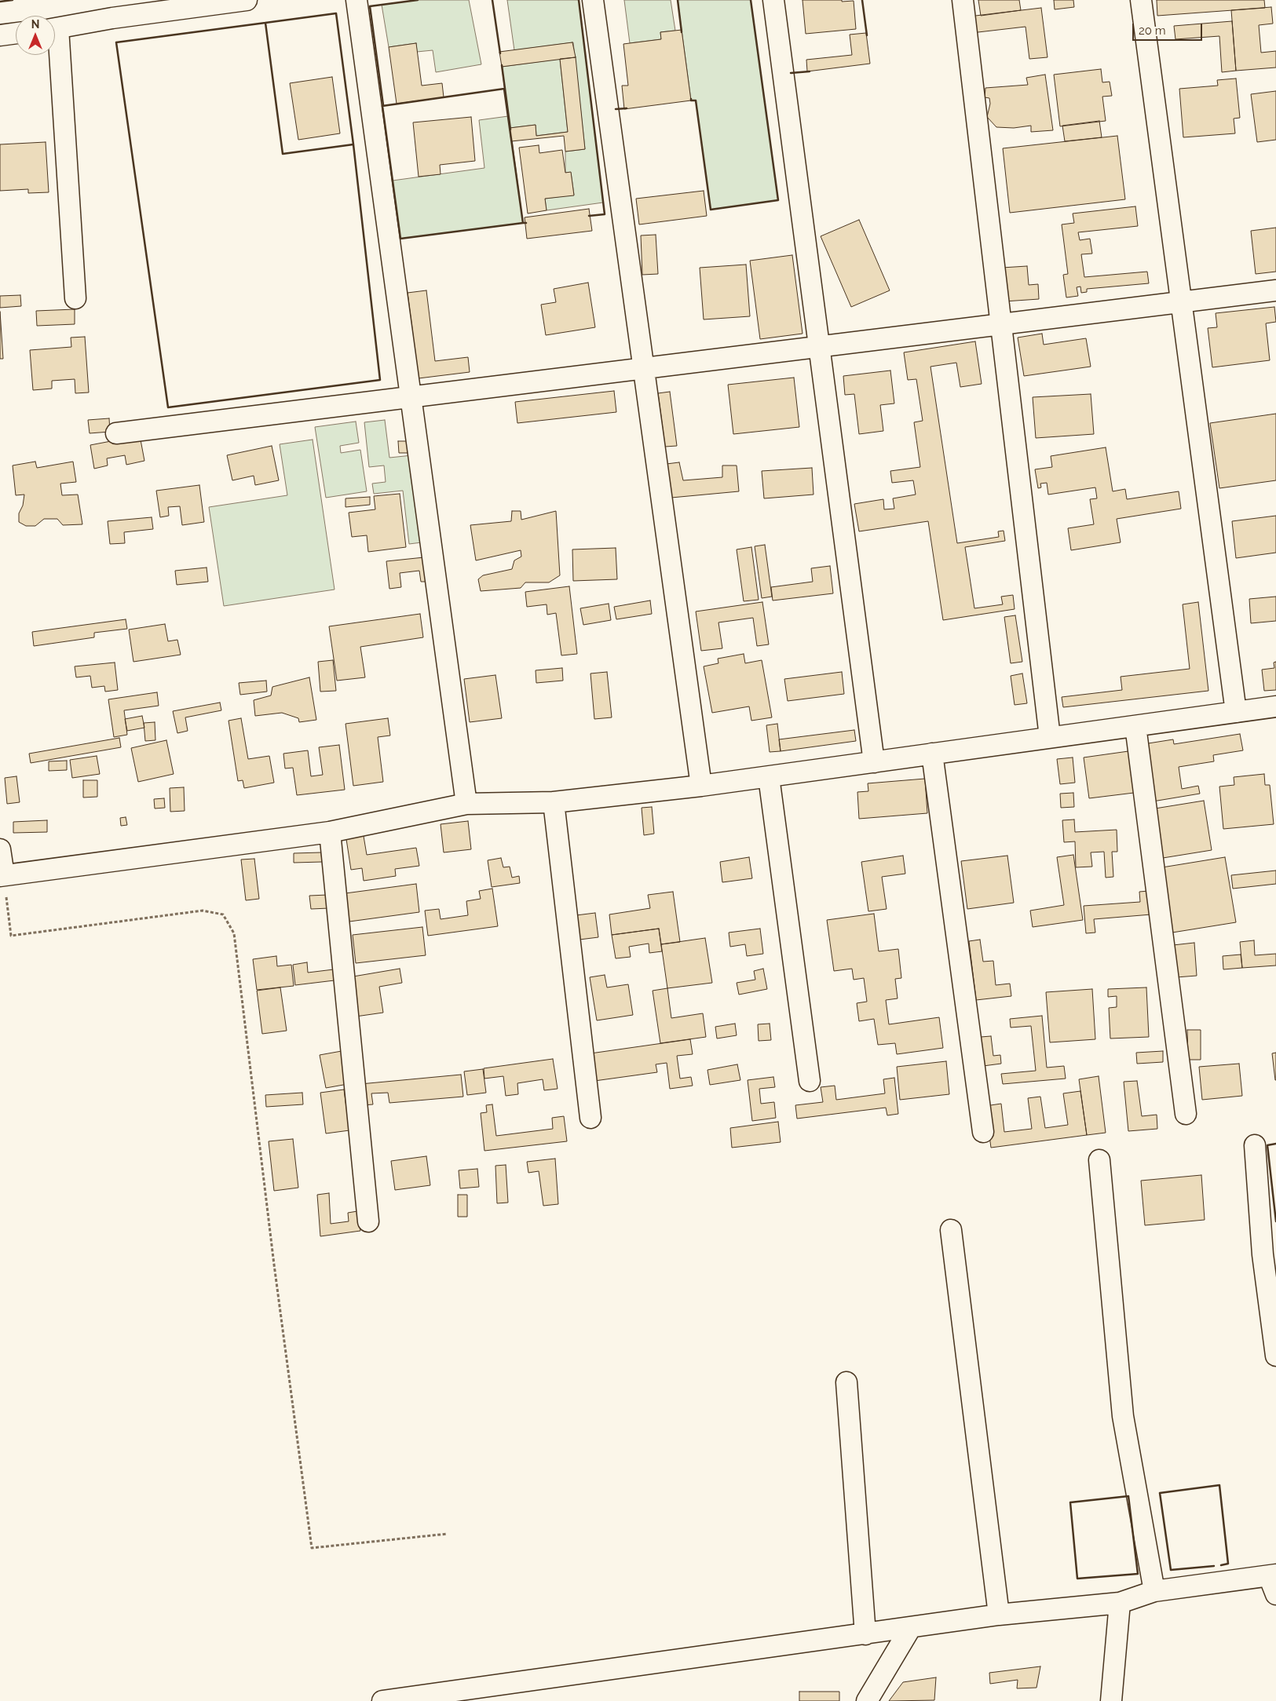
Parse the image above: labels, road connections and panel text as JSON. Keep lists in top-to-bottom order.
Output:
{
  "scale_bar": "20 m",
  "north": "top"
}
